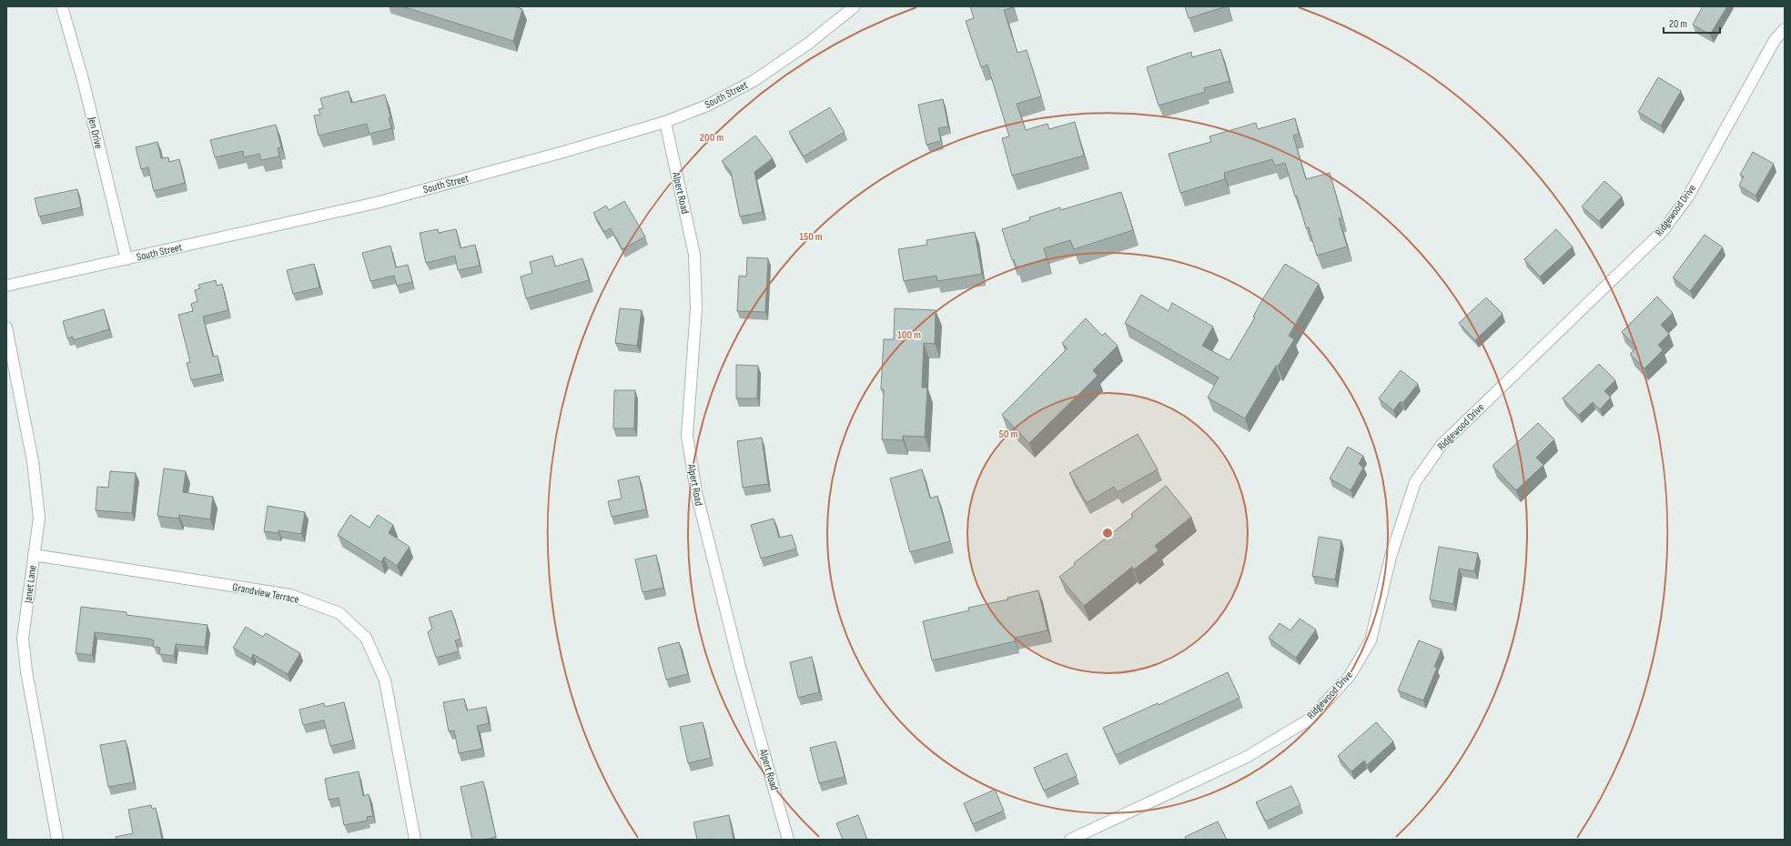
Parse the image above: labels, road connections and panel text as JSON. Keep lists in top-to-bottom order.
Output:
{
  "streets": {
    "street": [
      "South Street",
      "Jen Drive",
      "Alpert Road",
      "Ridgewood Drive",
      "Janet Lane",
      "Grandview Terrace"
    ]
  },
  "crossings": [
    ["South Street", "Jen Drive"],
    ["South Street", "Alpert Road"],
    ["Janet Lane", "Grandview Terrace"]
  ],
  "scale_bar": "20 m",
  "rings": [
    "200 m",
    "150 m",
    "100 m",
    "50 m"
  ]
}
